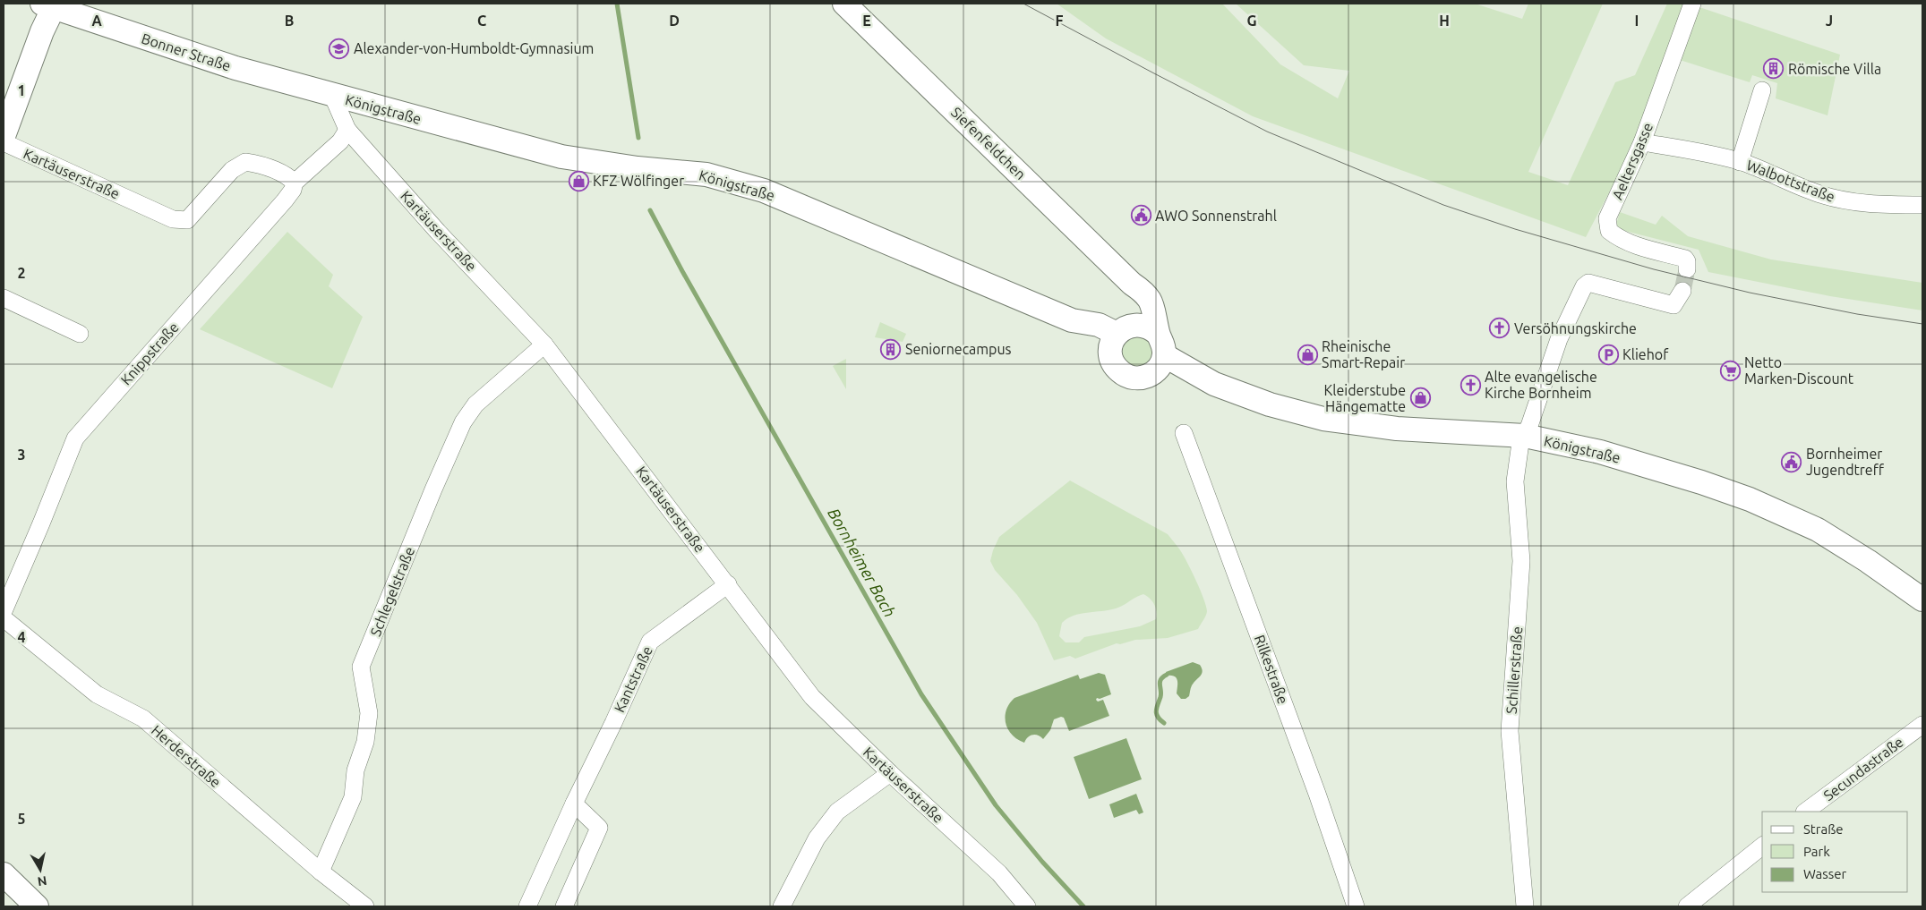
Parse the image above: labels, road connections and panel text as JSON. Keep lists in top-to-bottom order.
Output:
{
  "streets": {
    "street": [
      "Bonner Straße",
      "Königstraße",
      "Siefenfeldchen",
      "Aeltersgasse",
      "Kartäuserstraße",
      "Walbottstraße",
      "Knippstraße",
      "Schlegelstraße",
      "Rilkestraße",
      "Schillerstraße",
      "Kantstraße",
      "Herderstraße",
      "Secundastraße"
    ]
  },
  "crossings": [
    ["Bonner Straße", "Königstraße"],
    ["Bonner Straße", "Kartäuserstraße"],
    ["Königstraße", "Siefenfeldchen"],
    ["Königstraße", "Kartäuserstraße"],
    ["Königstraße", "Schillerstraße"],
    ["Aeltersgasse", "Walbottstraße"],
    ["Kartäuserstraße", "Knippstraße"],
    ["Kartäuserstraße", "Schlegelstraße"],
    ["Kartäuserstraße", "Kantstraße"],
    ["Schlegelstraße", "Herderstraße"]
  ],
  "water": ["Bornheimer Bach"],
  "places": {
    "school or university": ["Alexander-von-Humboldt-Gymnasium"],
    "building": ["Römische Villa", "Seniornecampus"],
    "shop": ["KFZ Wölfinger", "Rheinische Smart-Repair", "Kleiderstube Hängematte"],
    "public building": ["AWO Sonnenstrahl", "Bornheimer Jugendtreff"],
    "church": ["Versöhnungskirche", "Alte evangelische Kirche Bornheim"],
    "parking": ["Kliehof"],
    "supermarket": ["Netto Marken-Discount"]
  },
  "legend": ["Straße", "Park", "Wasser"],
  "north": "bottom",
  "grid": {
    "columns": [
      "A",
      "B",
      "C",
      "D",
      "E",
      "F",
      "G",
      "H",
      "I",
      "J"
    ],
    "rows": [
      "1",
      "2",
      "3",
      "4",
      "5"
    ]
  }
}
